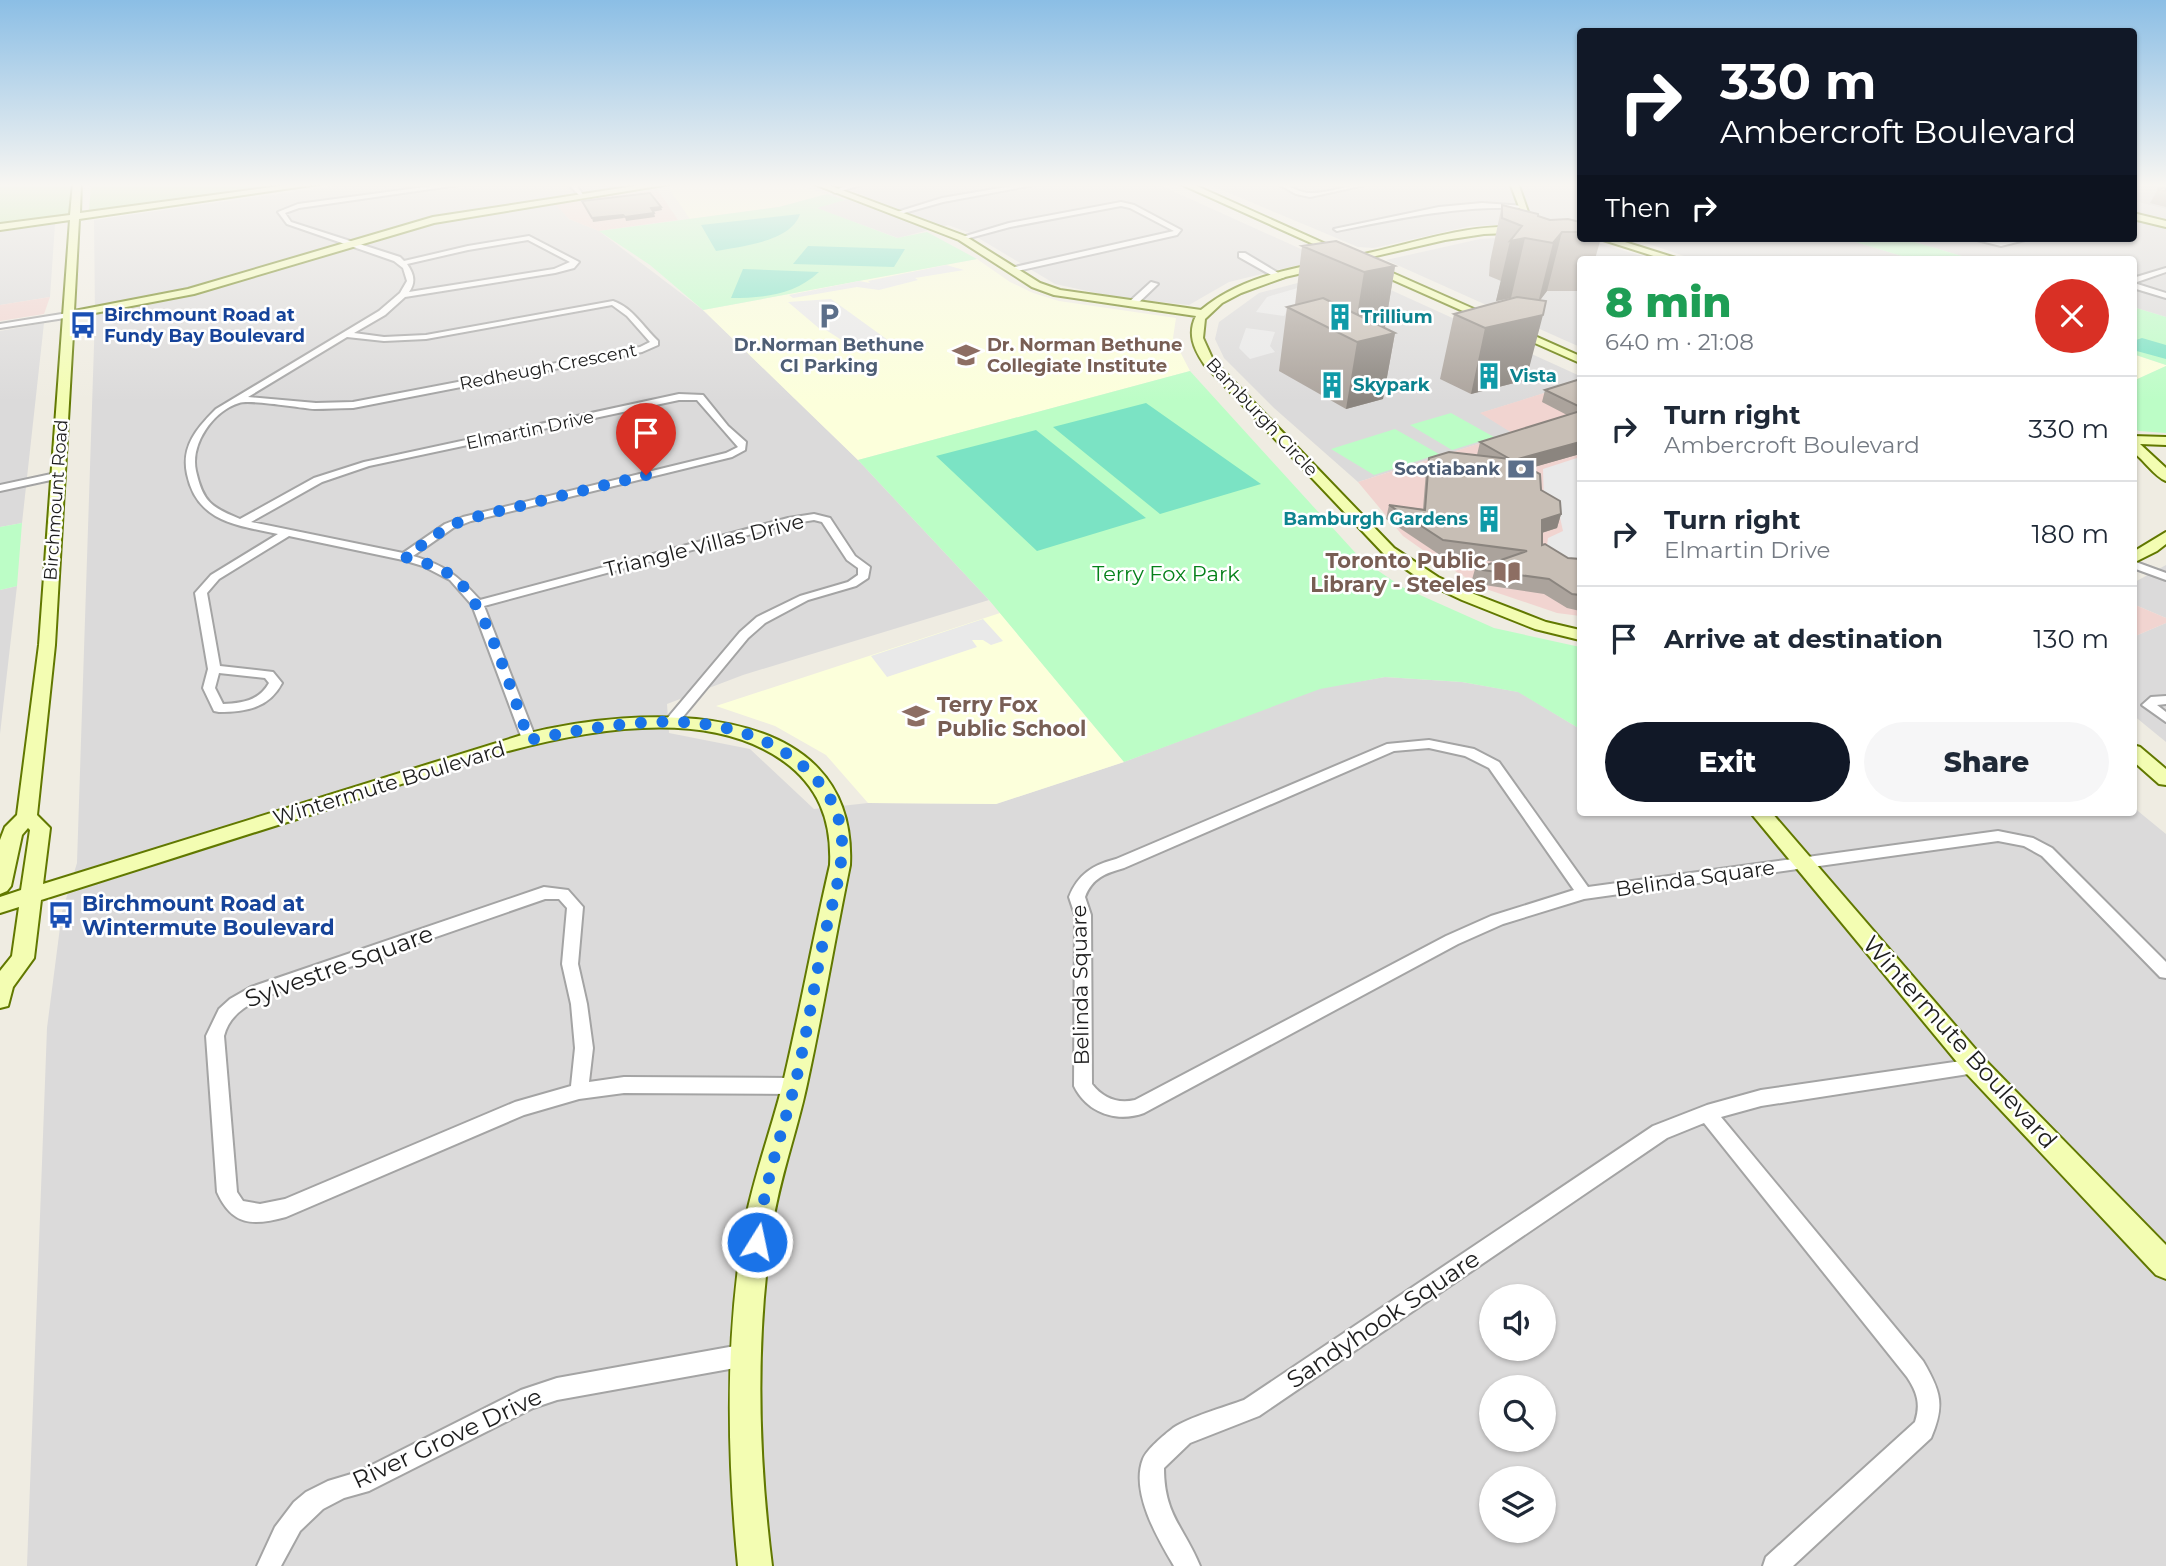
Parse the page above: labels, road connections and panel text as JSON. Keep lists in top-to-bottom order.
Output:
{
  "streets": {
    "street": [
      "Redheugh Crescent",
      "Bamburgh Circle",
      "Elmartin Drive",
      "Birchmount Road",
      "Triangle Villas Drive",
      "Wintermute Boulevard",
      "Belinda Square",
      "Sylvestre Square",
      "Sandyhook Square",
      "River Grove Drive"
    ]
  },
  "crossings": [
    ["Birchmount Road", "Wintermute Boulevard"],
    ["Triangle Villas Drive", "Wintermute Boulevard"],
    ["Wintermute Boulevard", "Belinda Square"],
    ["Wintermute Boulevard", "Sylvestre Square"],
    ["Wintermute Boulevard", "Sandyhook Square"],
    ["Wintermute Boulevard", "River Grove Drive"]
  ],
  "parks": ["Terry Fox Park"],
  "places": {
    "parking": ["Dr.Norman Bethune CI Parking"],
    "building": [
      "Trillium",
      "Vista",
      "Skypark",
      "Bamburgh Gardens"
    ],
    "bus stop": ["Birchmount Road at Fundy Bay Boulevard", "Birchmount Road at Wintermute Boulevard"],
    "school or university": ["Dr. Norman Bethune Collegiate Institute", "Terry Fox Public School"],
    "bank": ["Scotiabank"],
    "library": ["Toronto Public Library - Steeles"]
  },
  "page": {
    "turn": ["330 m", "Ambercroft Boulevard"],
    "then": "Then",
    "heading": ["8 min", "640 m · 21:08"],
    "list": [
      {
        "name": "Turn right",
        "note": "Ambercroft Boulevard",
        "value": "330 m"
      },
      {
        "name": "Turn right",
        "note": "Elmartin Drive",
        "value": "180 m"
      },
      {
        "name": "Arrive at destination",
        "value": "130 m"
      }
    ],
    "buttons": ["Exit", "Share"]
  }
}
